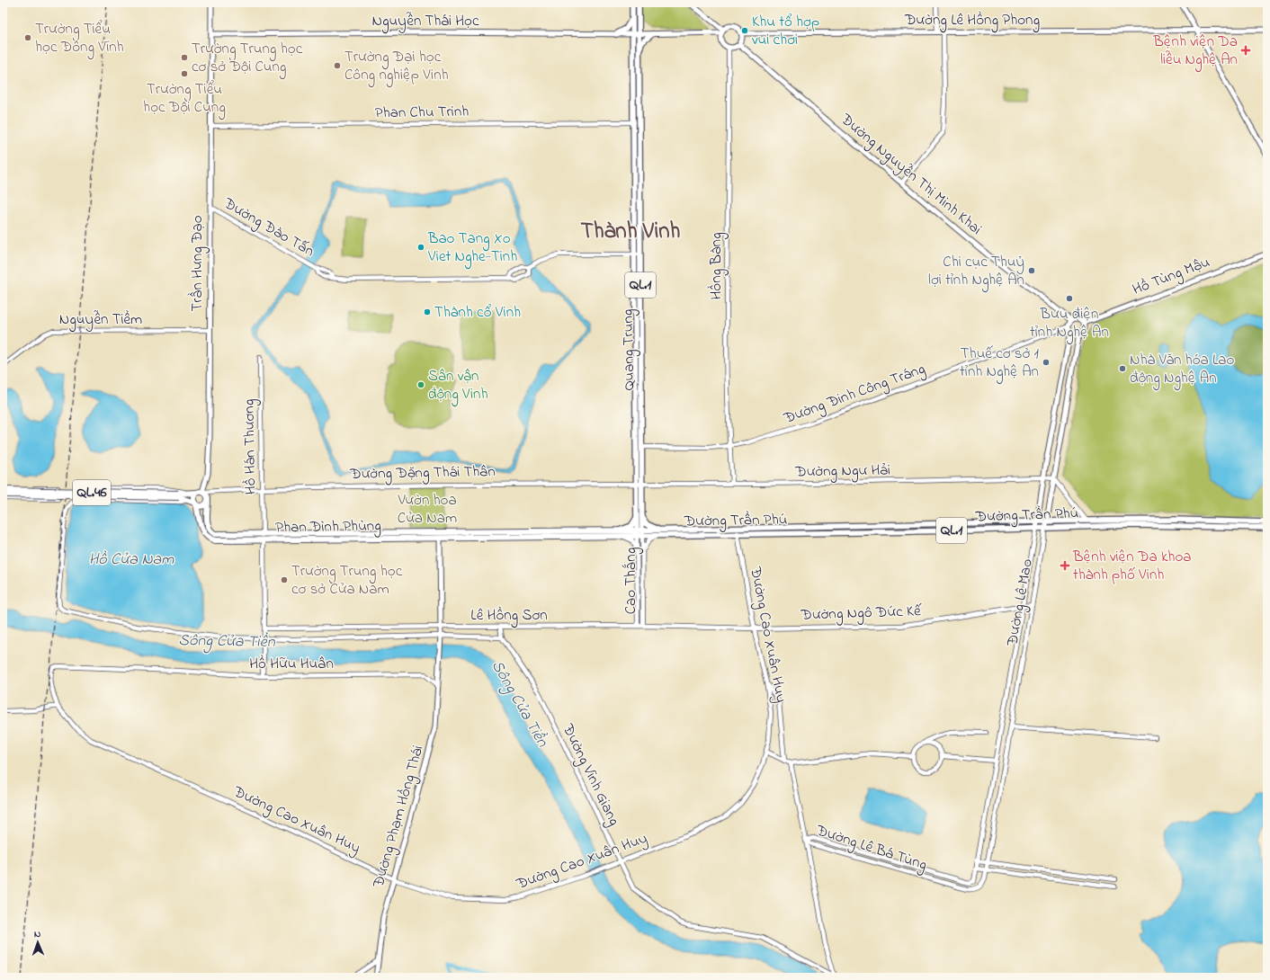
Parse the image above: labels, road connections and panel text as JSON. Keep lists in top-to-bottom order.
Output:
{
  "streets": {
    "highway": ["QL.46", "Phan Đình Phùng"],
    "main road": [
      "Đường Lê Hồng Phong",
      "Nguyễn Thái Học",
      "Đường Nguyễn Thị Minh Khai",
      "Trần Hưng Đạo",
      "Hồ Tùng Mậu",
      "QL.1",
      "Quang Trung",
      "Đường Trần Phú",
      "Đường Lê Mao",
      "Đường Phạm Hồng Thái"
    ],
    "street": [
      "Phan Chu Trinh",
      "Đường Đào Tấn",
      "Hồng Bàng",
      "Nguyễn Tiềm",
      "Đường Đinh Công Tráng",
      "Hồ Hán Thương",
      "Đường Ngư Hải",
      "Đường Đặng Thái Thân",
      "Cao Thắng",
      "Đường Ngô Đức Kế",
      "Lê Hồng Sơn",
      "Đường Cao Xuân Huy",
      "Hồ Hữu Huân",
      "Đường Vĩnh Giang",
      "Đường Lê Bá Tùng"
    ]
  },
  "crossings": [
    ["Đường Lê Hồng Phong", "Đường Nguyễn Thị Minh Khai"],
    ["Đường Lê Hồng Phong", "Hồng Bàng"],
    ["Nguyễn Thái Học", "Trần Hưng Đạo"],
    ["Nguyễn Thái Học", "QL.1"],
    ["Nguyễn Thái Học", "Quang Trung"],
    ["Phan Chu Trinh", "Trần Hưng Đạo"],
    ["Phan Chu Trinh", "Quang Trung"],
    ["Đường Nguyễn Thị Minh Khai", "Hồng Bàng"],
    ["Đường Nguyễn Thị Minh Khai", "Hồ Tùng Mậu"],
    ["Đường Nguyễn Thị Minh Khai", "Đường Đinh Công Tráng"],
    ["Đường Nguyễn Thị Minh Khai", "Đường Lê Mao"],
    ["Đường Đào Tấn", "Trần Hưng Đạo"],
    ["Đường Đào Tấn", "Quang Trung"],
    ["Trần Hưng Đạo", "Nguyễn Tiềm"],
    ["Trần Hưng Đạo", "Đường Đặng Thái Thân"],
    ["Trần Hưng Đạo", "QL.46"],
    ["Trần Hưng Đạo", "Phan Đình Phùng"],
    ["Hồng Bàng", "Đường Đinh Công Tráng"],
    ["Hồng Bàng", "Đường Ngư Hải"],
    ["Hồ Tùng Mậu", "Đường Đinh Công Tráng"],
    ["Hồ Tùng Mậu", "Đường Lê Mao"],
    ["QL.1", "Quang Trung"],
    ["Quang Trung", "Đường Đinh Công Tráng"],
    ["Quang Trung", "Đường Ngư Hải"],
    ["Quang Trung", "Đường Đặng Thái Thân"],
    ["Quang Trung", "Đường Trần Phú"],
    ["Quang Trung", "Phan Đình Phùng"],
    ["Quang Trung", "Cao Thắng"],
    ["Đường Đinh Công Tráng", "Đường Lê Mao"],
    ["Hồ Hán Thương", "Đường Đặng Thái Thân"],
    ["Hồ Hán Thương", "Phan Đình Phùng"],
    ["Hồ Hán Thương", "Lê Hồng Sơn"],
    ["Hồ Hán Thương", "Hồ Hữu Huân"],
    ["Đường Ngư Hải", "Đường Đặng Thái Thân"],
    ["Đường Ngư Hải", "Đường Lê Mao"],
    ["Đường Đặng Thái Thân", "QL.46"],
    ["Đường Đặng Thái Thân", "Phan Đình Phùng"],
    ["QL.46", "Phan Đình Phùng"],
    ["Đường Trần Phú", "Phan Đình Phùng"],
    ["Đường Trần Phú", "Cao Thắng"],
    ["Đường Trần Phú", "Đường Lê Mao"],
    ["Đường Trần Phú", "Đường Cao Xuân Huy"],
    ["Phan Đình Phùng", "Cao Thắng"],
    ["Cao Thắng", "Lê Hồng Sơn"],
    ["Đường Lê Mao", "Đường Ngô Đức Kế"],
    ["Đường Lê Mao", "Đường Lê Bá Tùng"],
    ["Đường Ngô Đức Kế", "Lê Hồng Sơn"],
    ["Đường Ngô Đức Kế", "Đường Cao Xuân Huy"],
    ["Lê Hồng Sơn", "Đường Cao Xuân Huy"],
    ["Lê Hồng Sơn", "Đường Vĩnh Giang"],
    ["Đường Cao Xuân Huy", "Hồ Hữu Huân"],
    ["Đường Cao Xuân Huy", "Đường Vĩnh Giang"],
    ["Đường Cao Xuân Huy", "Đường Phạm Hồng Thái"],
    ["Hồ Hữu Huân", "Đường Phạm Hồng Thái"]
  ],
  "districts": ["Thành Vinh"],
  "water": ["Hồ Cửa Nam", "Sông Cửa Tiền"],
  "parks": ["Vườn hoa Cửa Nam"],
  "places": {
    "other": [
      "Khu tổ hợp vui chơi",
      "Trường Tiểu học Đông Vĩnh",
      "Trường Trung học cơ sở Đội Cung",
      "Trường Đại học Công nghiệp Vinh",
      "Trường Tiểu học Đội Cung",
      "Bao Tang Xo Viet Nghe-Tinh",
      "Chi cục Thuỷ lợi tỉnh Nghệ An",
      "Bưu điện tỉnh Nghệ An",
      "Thành cổ Vinh",
      "Thuế cơ sở 1 tỉnh Nghệ An",
      "Nhà Văn hóa Lao động Nghệ An",
      "Sân vận động Vinh",
      "Trường Trung học cơ sở Cửa Nam"
    ],
    "health": ["Bệnh viện Da liễu Nghệ An", "Bệnh viện Đa khoa thành phố Vinh"]
  },
  "north": "top"
}
